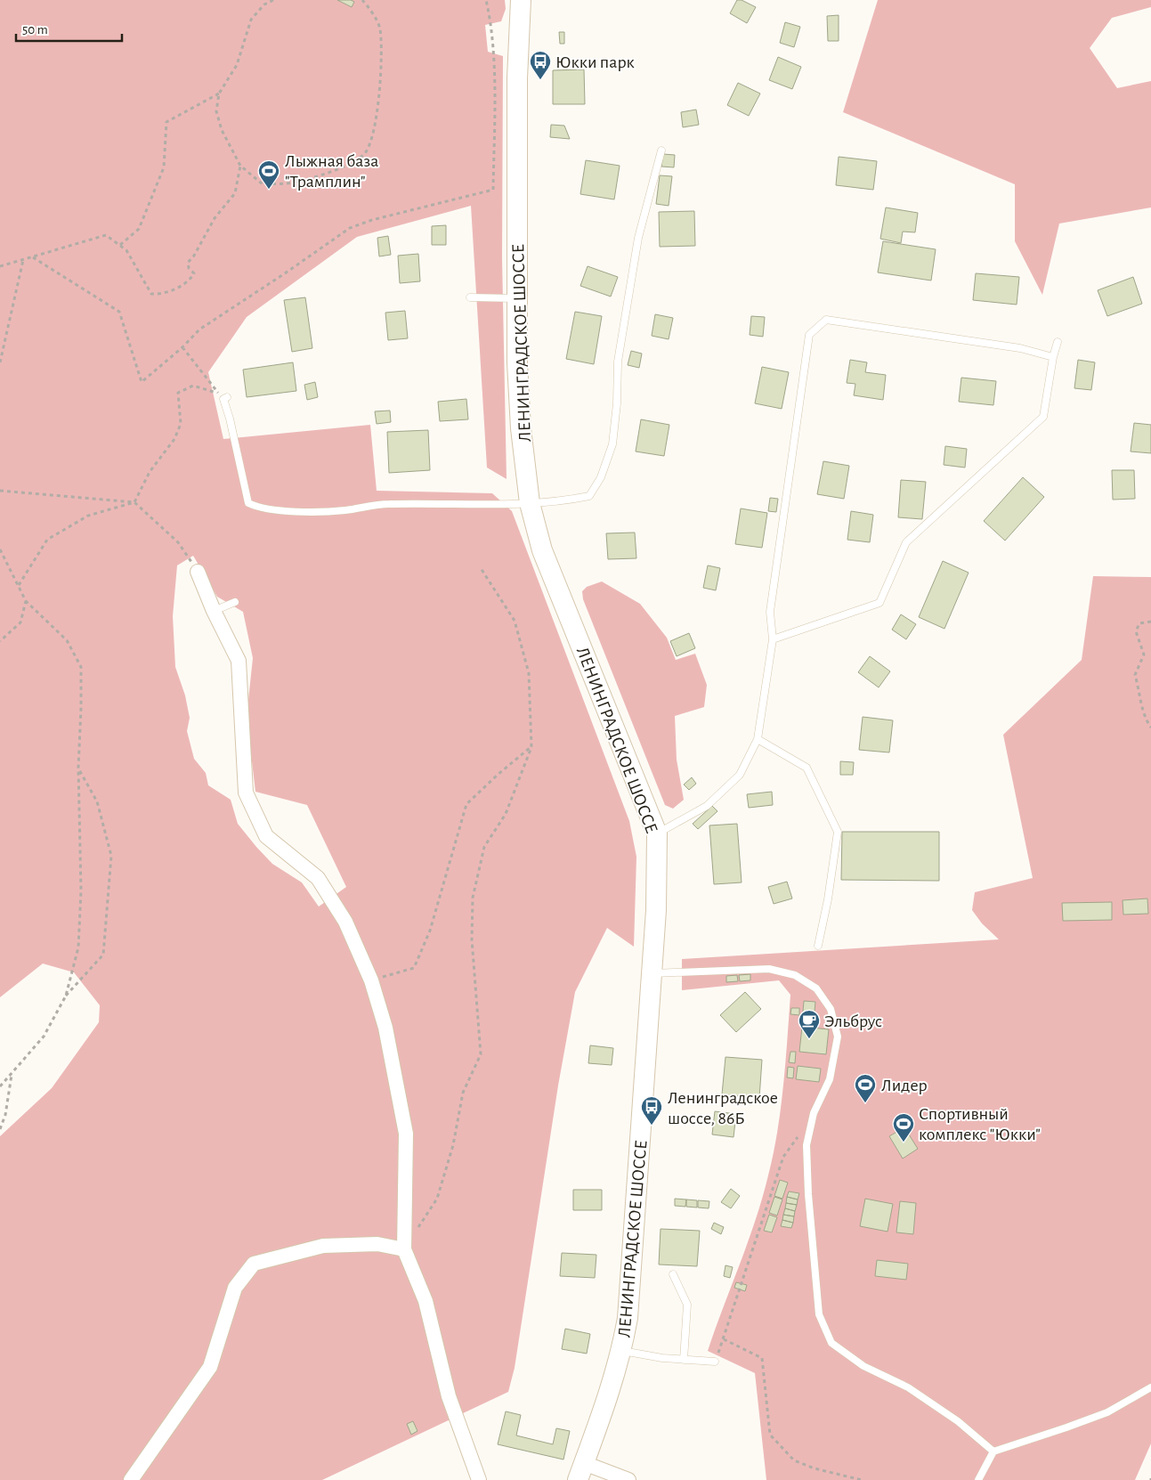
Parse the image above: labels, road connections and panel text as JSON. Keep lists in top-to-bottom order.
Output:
{
  "streets": {
    "main road": ["ЛЕНИНГРАДСКОЕ ШОССЕ"]
  },
  "places": {
    "bus stop": ["Юкки парк", "Ленинградское шоссе, 86Б"],
    "sports": ["Лыжная база \"Трамплин\"", "Лидер", "Спортивный комплекс \"Юкки\""],
    "cafe": ["Эльбрус"]
  },
  "scale_bar": "50 m"
}
